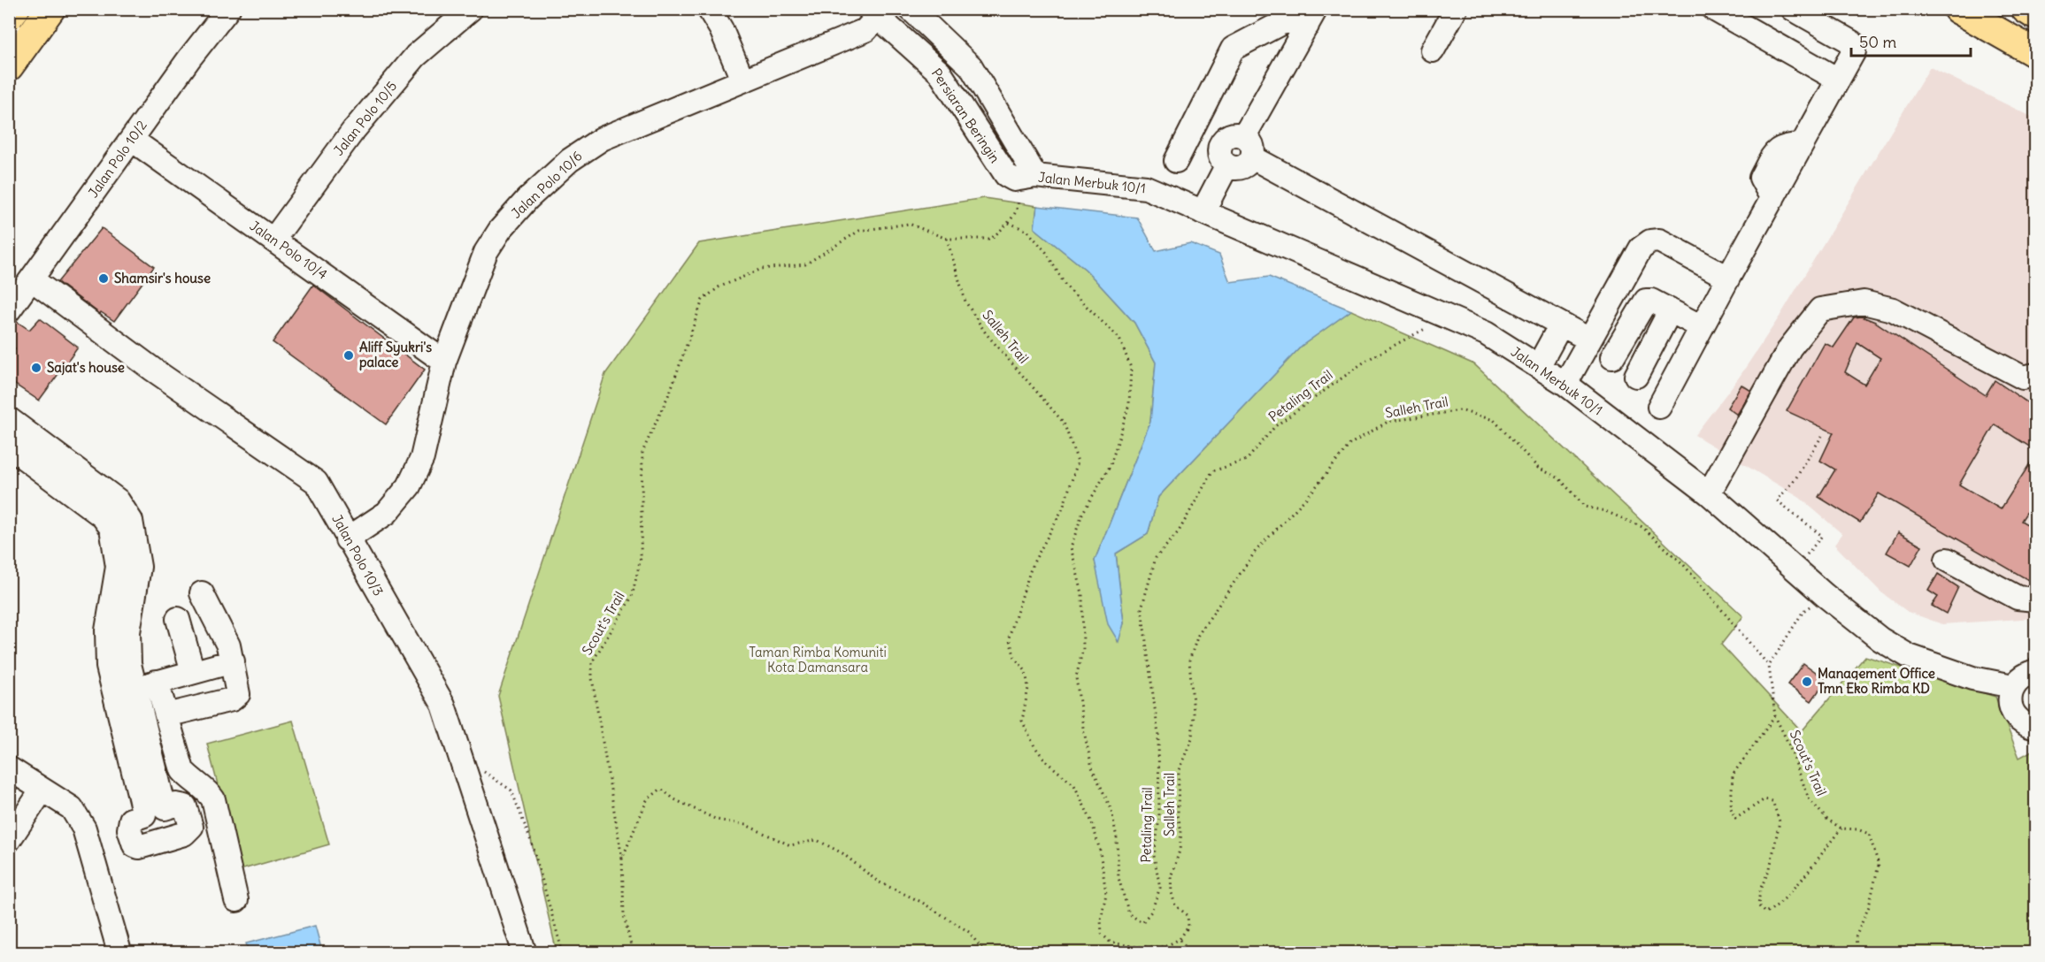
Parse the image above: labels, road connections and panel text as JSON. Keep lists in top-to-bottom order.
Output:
{
  "streets": {
    "street": [
      "Persiaran Beringin",
      "Jalan Polo 10/5",
      "Jalan Polo 10/2",
      "Jalan Merbuk 10/1",
      "Jalan Polo 10/6",
      "Jalan Polo 10/4",
      "Jalan Polo 10/3"
    ],
    "path": ["Salleh Trail", "Petaling Trail", "Scout's Trail"]
  },
  "crossings": [
    ["Persiaran Beringin", "Jalan Merbuk 10/1"],
    ["Persiaran Beringin", "Jalan Polo 10/6"],
    ["Jalan Polo 10/5", "Jalan Polo 10/4"],
    ["Jalan Polo 10/2", "Jalan Polo 10/4"],
    ["Jalan Polo 10/2", "Jalan Polo 10/3"],
    ["Jalan Merbuk 10/1", "Petaling Trail"],
    ["Jalan Polo 10/6", "Jalan Polo 10/4"],
    ["Jalan Polo 10/6", "Jalan Polo 10/3"],
    ["Salleh Trail", "Scout's Trail"],
    ["Petaling Trail", "Scout's Trail"]
  ],
  "parks": ["Taman Rimba Komuniti Kota Damansara"],
  "places": [
    "Shamsir's house",
    "Aliff Syukri's palace",
    "Sajat's house",
    "Management Office Tmn Eko Rimba KD"
  ],
  "scale_bar": "50 m"
}
